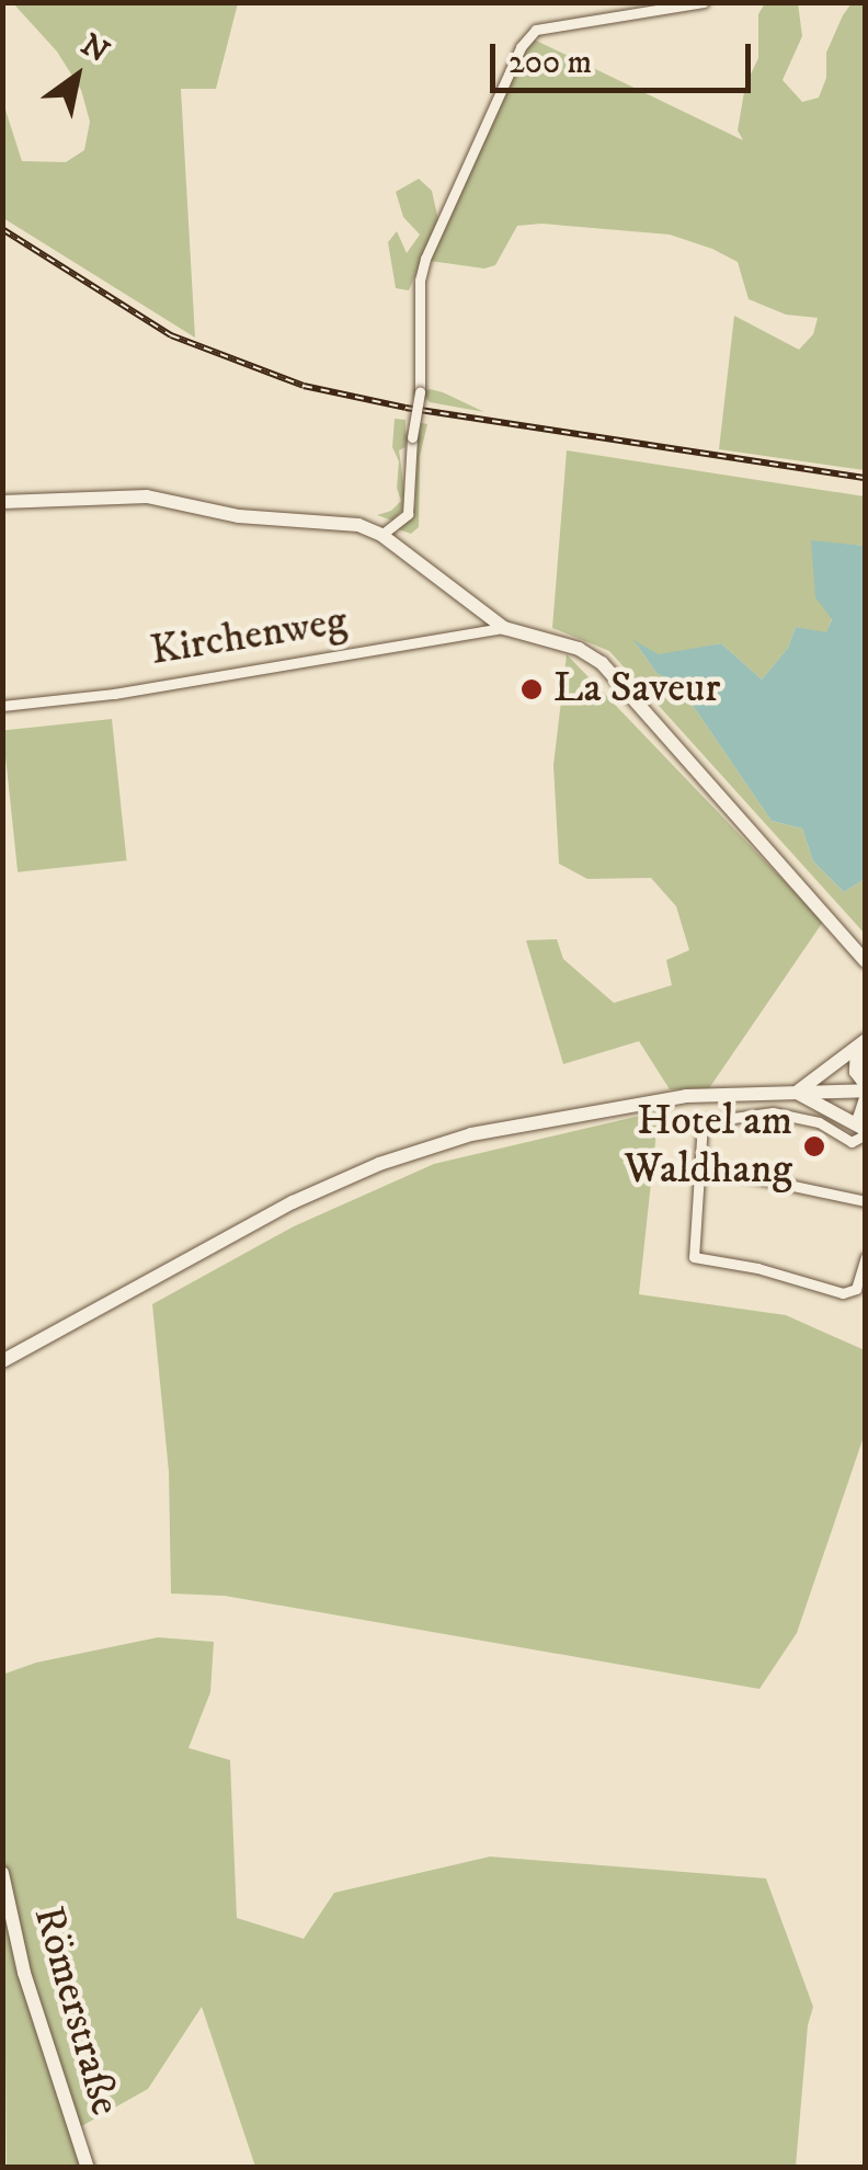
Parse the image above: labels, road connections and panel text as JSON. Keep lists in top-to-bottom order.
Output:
{
  "streets": {
    "street": ["Kirchenweg", "Römerstraße"]
  },
  "places": ["La Saveur", "Hotel am Waldhang"],
  "scale_bar": "200 m",
  "north": "top right"
}
